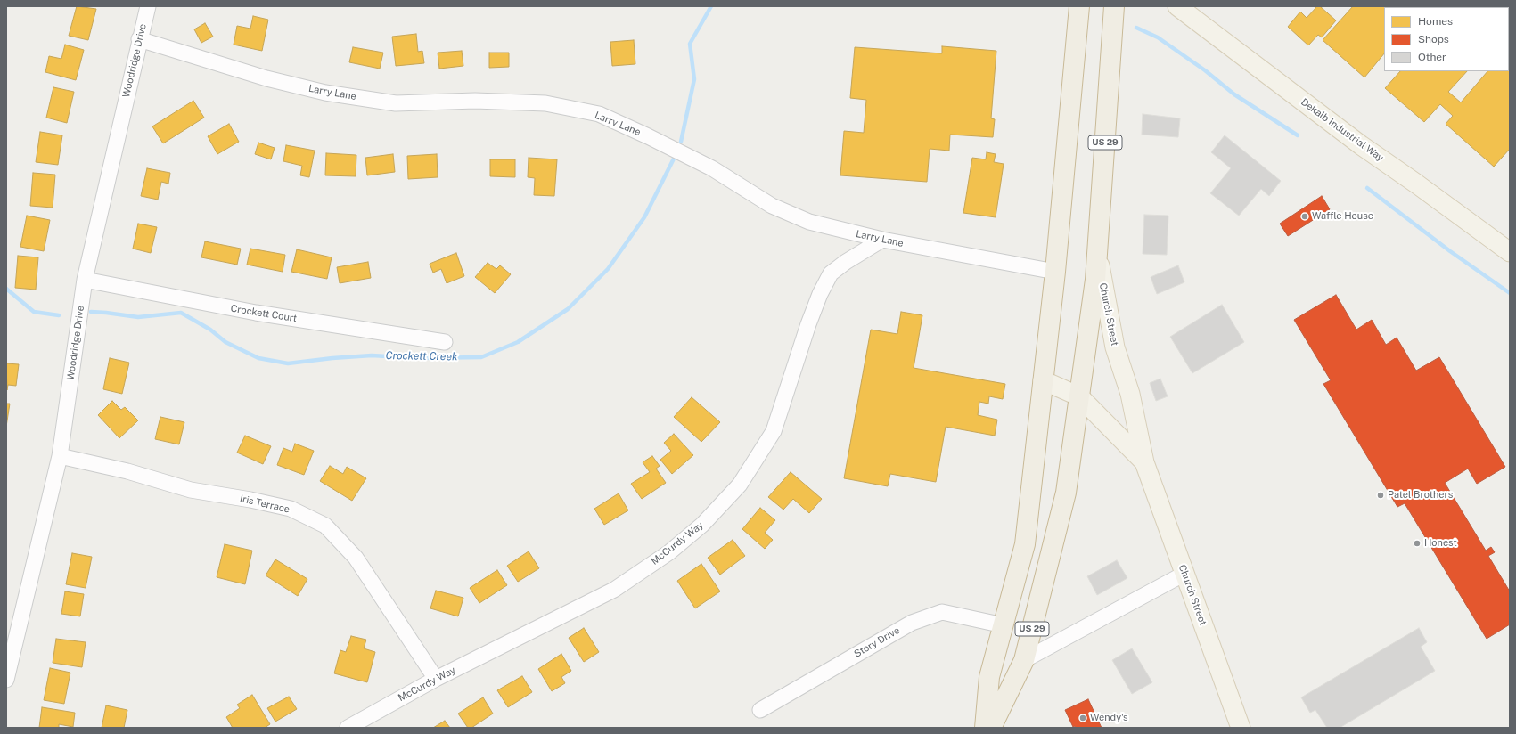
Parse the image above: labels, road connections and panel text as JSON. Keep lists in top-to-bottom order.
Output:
{
  "streets": {
    "highway": ["US 29"],
    "main road": ["Dekalb Industrial Way", "Church Street"],
    "street": [
      "Woodridge Drive",
      "Larry Lane",
      "Crockett Court",
      "Iris Terrace",
      "McCurdy Way",
      "Story Drive"
    ]
  },
  "crossings": [
    ["Woodridge Drive", "Larry Lane"],
    ["Woodridge Drive", "Crockett Court"],
    ["Woodridge Drive", "Iris Terrace"],
    ["Larry Lane", "US 29"],
    ["Larry Lane", "McCurdy Way"],
    ["US 29", "Church Street"],
    ["US 29", "Story Drive"],
    ["Iris Terrace", "McCurdy Way"]
  ],
  "water": ["Crockett Creek"],
  "places": [
    "Waffle House",
    "Patel Brothers",
    "Honest",
    "Wendy's"
  ],
  "legend": ["Homes", "Shops", "Other"]
}
